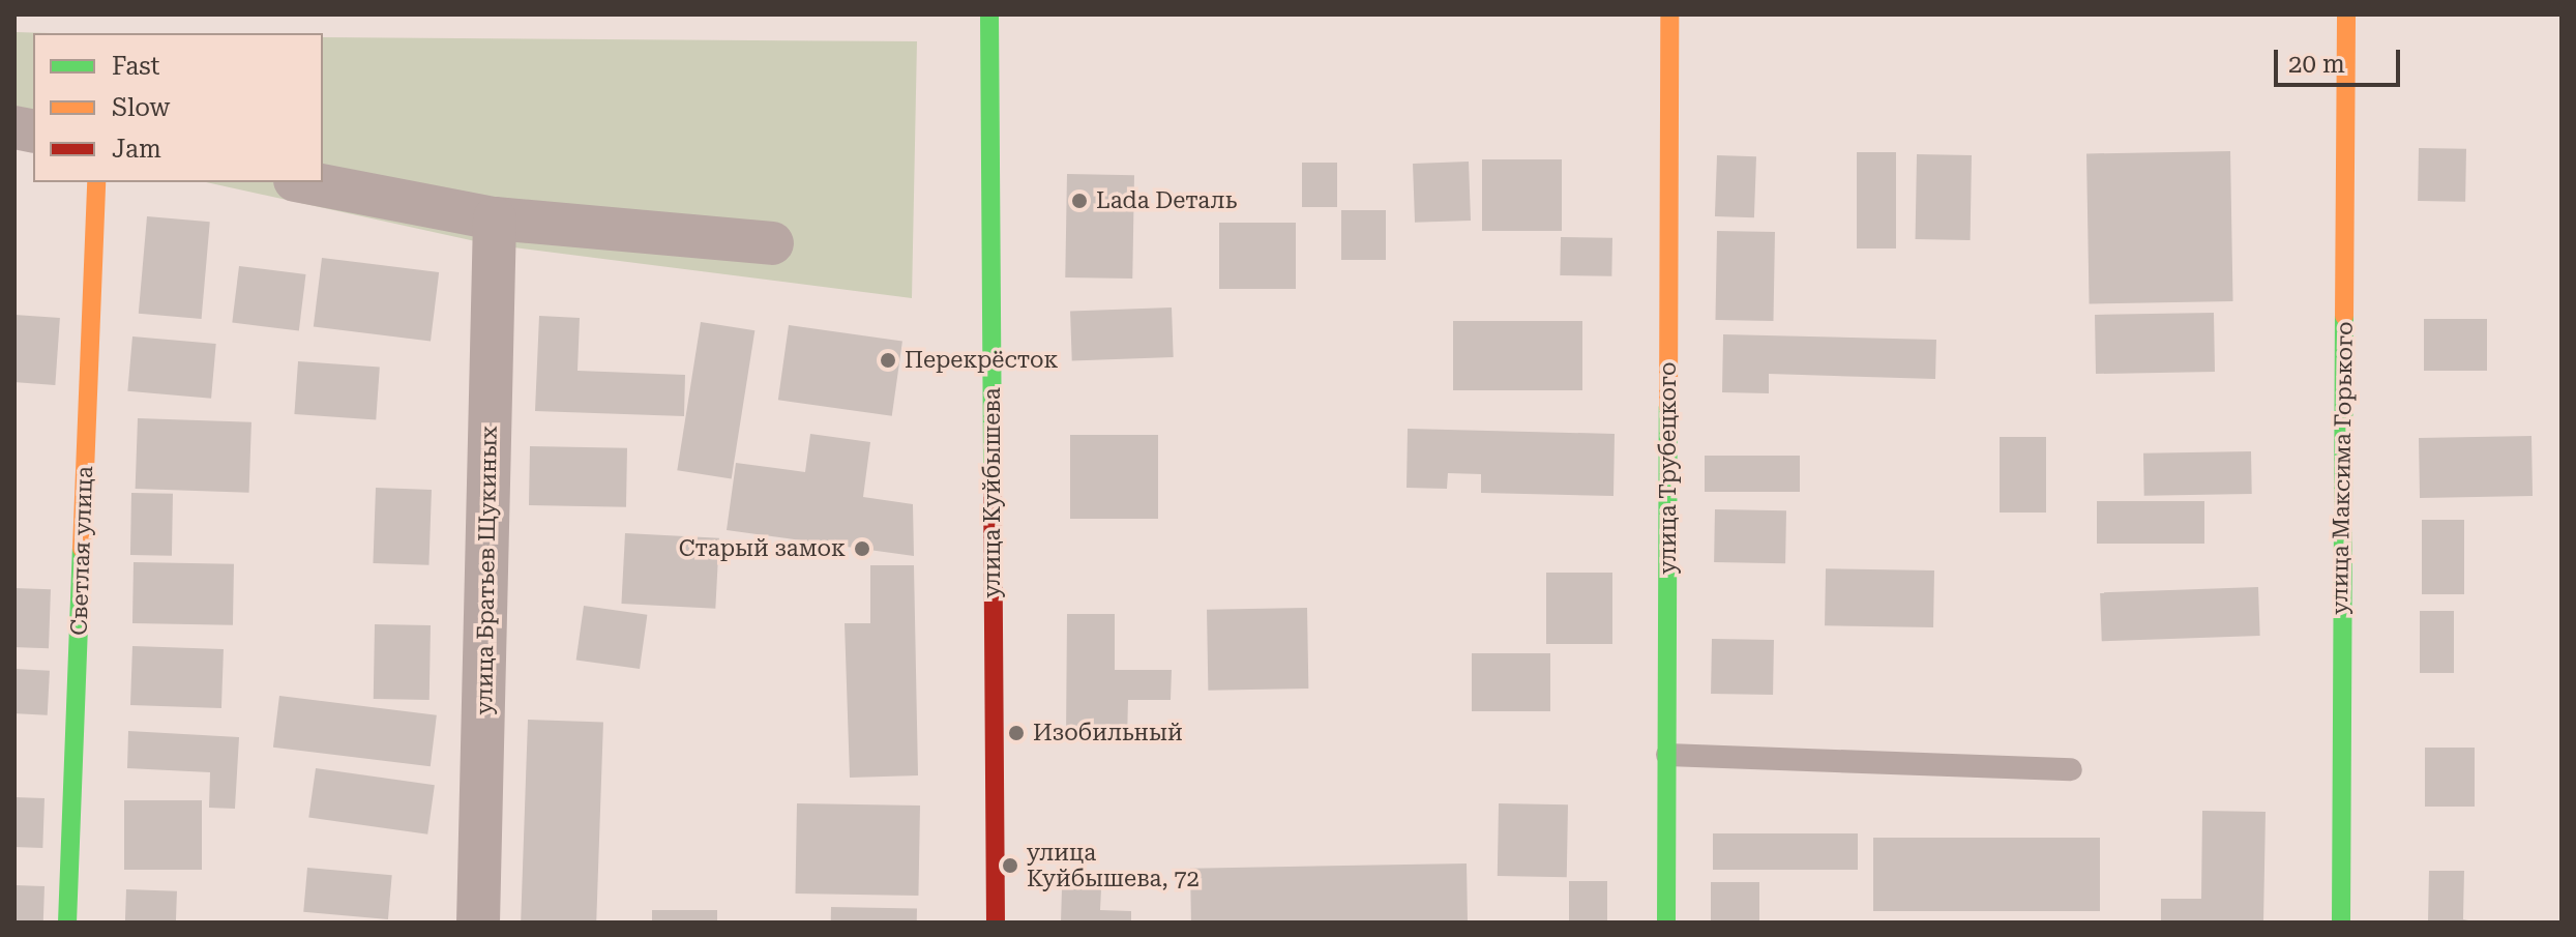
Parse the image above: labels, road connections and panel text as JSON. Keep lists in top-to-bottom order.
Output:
{
  "streets": {
    "street": [
      "улица Трубецкого",
      "улица Максима Горького",
      "улица Куйбышева",
      "Светлая улица",
      "улица Братьев Щукиных"
    ]
  },
  "places": [
    "Lada Dеталь",
    "Перекрёсток",
    "Старый замок",
    "Изобильный",
    "улица Куйбышева, 72"
  ],
  "legend": ["Fast", "Slow", "Jam"],
  "scale_bar": "20 m"
}
